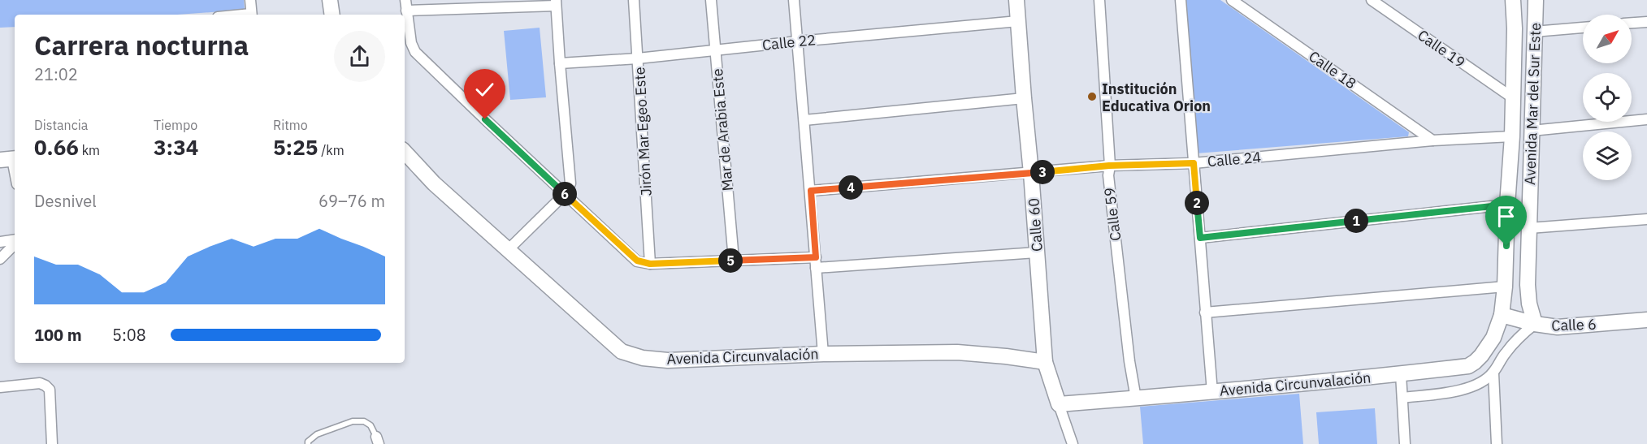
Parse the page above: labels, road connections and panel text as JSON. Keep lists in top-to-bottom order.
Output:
{
  "streets": {
    "street": [
      "Calle 22",
      "Calle 19",
      "Calle 18",
      "Avenida Mar del Sur Este",
      "Mar de Arabia Este",
      "Jirón Mar Egeo Este",
      "Calle 24",
      "Calle 59",
      "Calle 60",
      "Calle 6",
      "Avenida Circunvalación"
    ]
  },
  "crossings": [
    ["Calle 22", "Mar de Arabia Este"],
    ["Calle 22", "Jirón Mar Egeo Este"],
    ["Calle 22", "Calle 60"],
    ["Calle 19", "Avenida Mar del Sur Este"],
    ["Calle 18", "Calle 24"],
    ["Avenida Mar del Sur Este", "Calle 24"],
    ["Avenida Mar del Sur Este", "Calle 6"],
    ["Avenida Mar del Sur Este", "Avenida Circunvalación"],
    ["Calle 24", "Calle 59"],
    ["Calle 24", "Calle 60"],
    ["Calle 59", "Avenida Circunvalación"],
    ["Calle 60", "Avenida Circunvalación"],
    ["Calle 6", "Avenida Circunvalación"]
  ],
  "places": ["Institución Educativa Orion"],
  "north": "top right",
  "page": {
    "heading": ["Carrera nocturna", "21:02"],
    "stats": [
      ["Distancia", "0.66 km"],
      ["Tiempo", "3:34"],
      ["Ritmo", "5:25 /km"]
    ],
    "pins": [
      "3",
      "4",
      "6",
      "2",
      "1",
      "5"
    ],
    "chart": ["Desnivel", "69–76 m"],
    "list": [
      {
        "name": "100 m",
        "note": "5:08"
      }
    ]
  }
}
